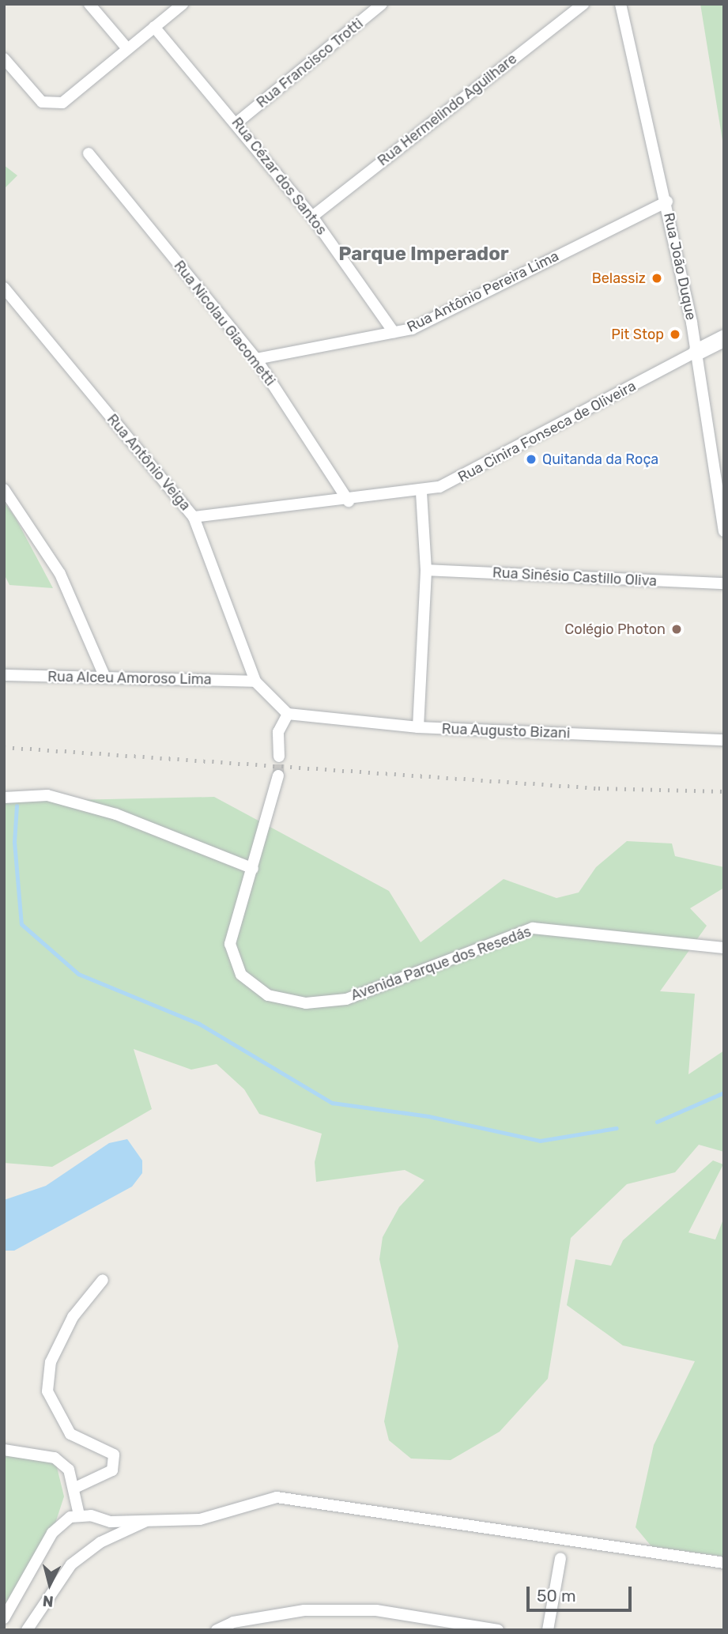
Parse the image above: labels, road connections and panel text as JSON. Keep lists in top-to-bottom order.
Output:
{
  "streets": {
    "street": [
      "Rua Francisco Trotti",
      "Rua Hermelindo Aguilhare",
      "Rua Cézar dos Santos",
      "Rua João Duque",
      "Rua Antônio Pereira Lima",
      "Rua Nicolau Giacometti",
      "Rua Cinira Fonseca de Oliveira",
      "Rua Antônio Veiga",
      "Rua Sinésio Castillo Oliva",
      "Rua Alceu Amoroso Lima",
      "Rua Augusto Bizani",
      "Avenida Parque dos Resedás"
    ]
  },
  "crossings": [
    ["Rua Francisco Trotti", "Rua Cézar dos Santos"],
    ["Rua Hermelindo Aguilhare", "Rua Cézar dos Santos"],
    ["Rua Cézar dos Santos", "Rua Antônio Pereira Lima"],
    ["Rua João Duque", "Rua Antônio Pereira Lima"],
    ["Rua João Duque", "Rua Cinira Fonseca de Oliveira"],
    ["Rua Antônio Pereira Lima", "Rua Nicolau Giacometti"],
    ["Rua Nicolau Giacometti", "Rua Cinira Fonseca de Oliveira"],
    ["Rua Cinira Fonseca de Oliveira", "Rua Antônio Veiga"],
    ["Rua Antônio Veiga", "Rua Alceu Amoroso Lima"],
    ["Rua Antônio Veiga", "Rua Augusto Bizani"]
  ],
  "districts": ["Parque Imperador"],
  "places": [
    "Belassiz",
    "Pit Stop",
    "Quitanda da Roça",
    "Colégio Photon"
  ],
  "scale_bar": "50 m",
  "north": "bottom"
}
